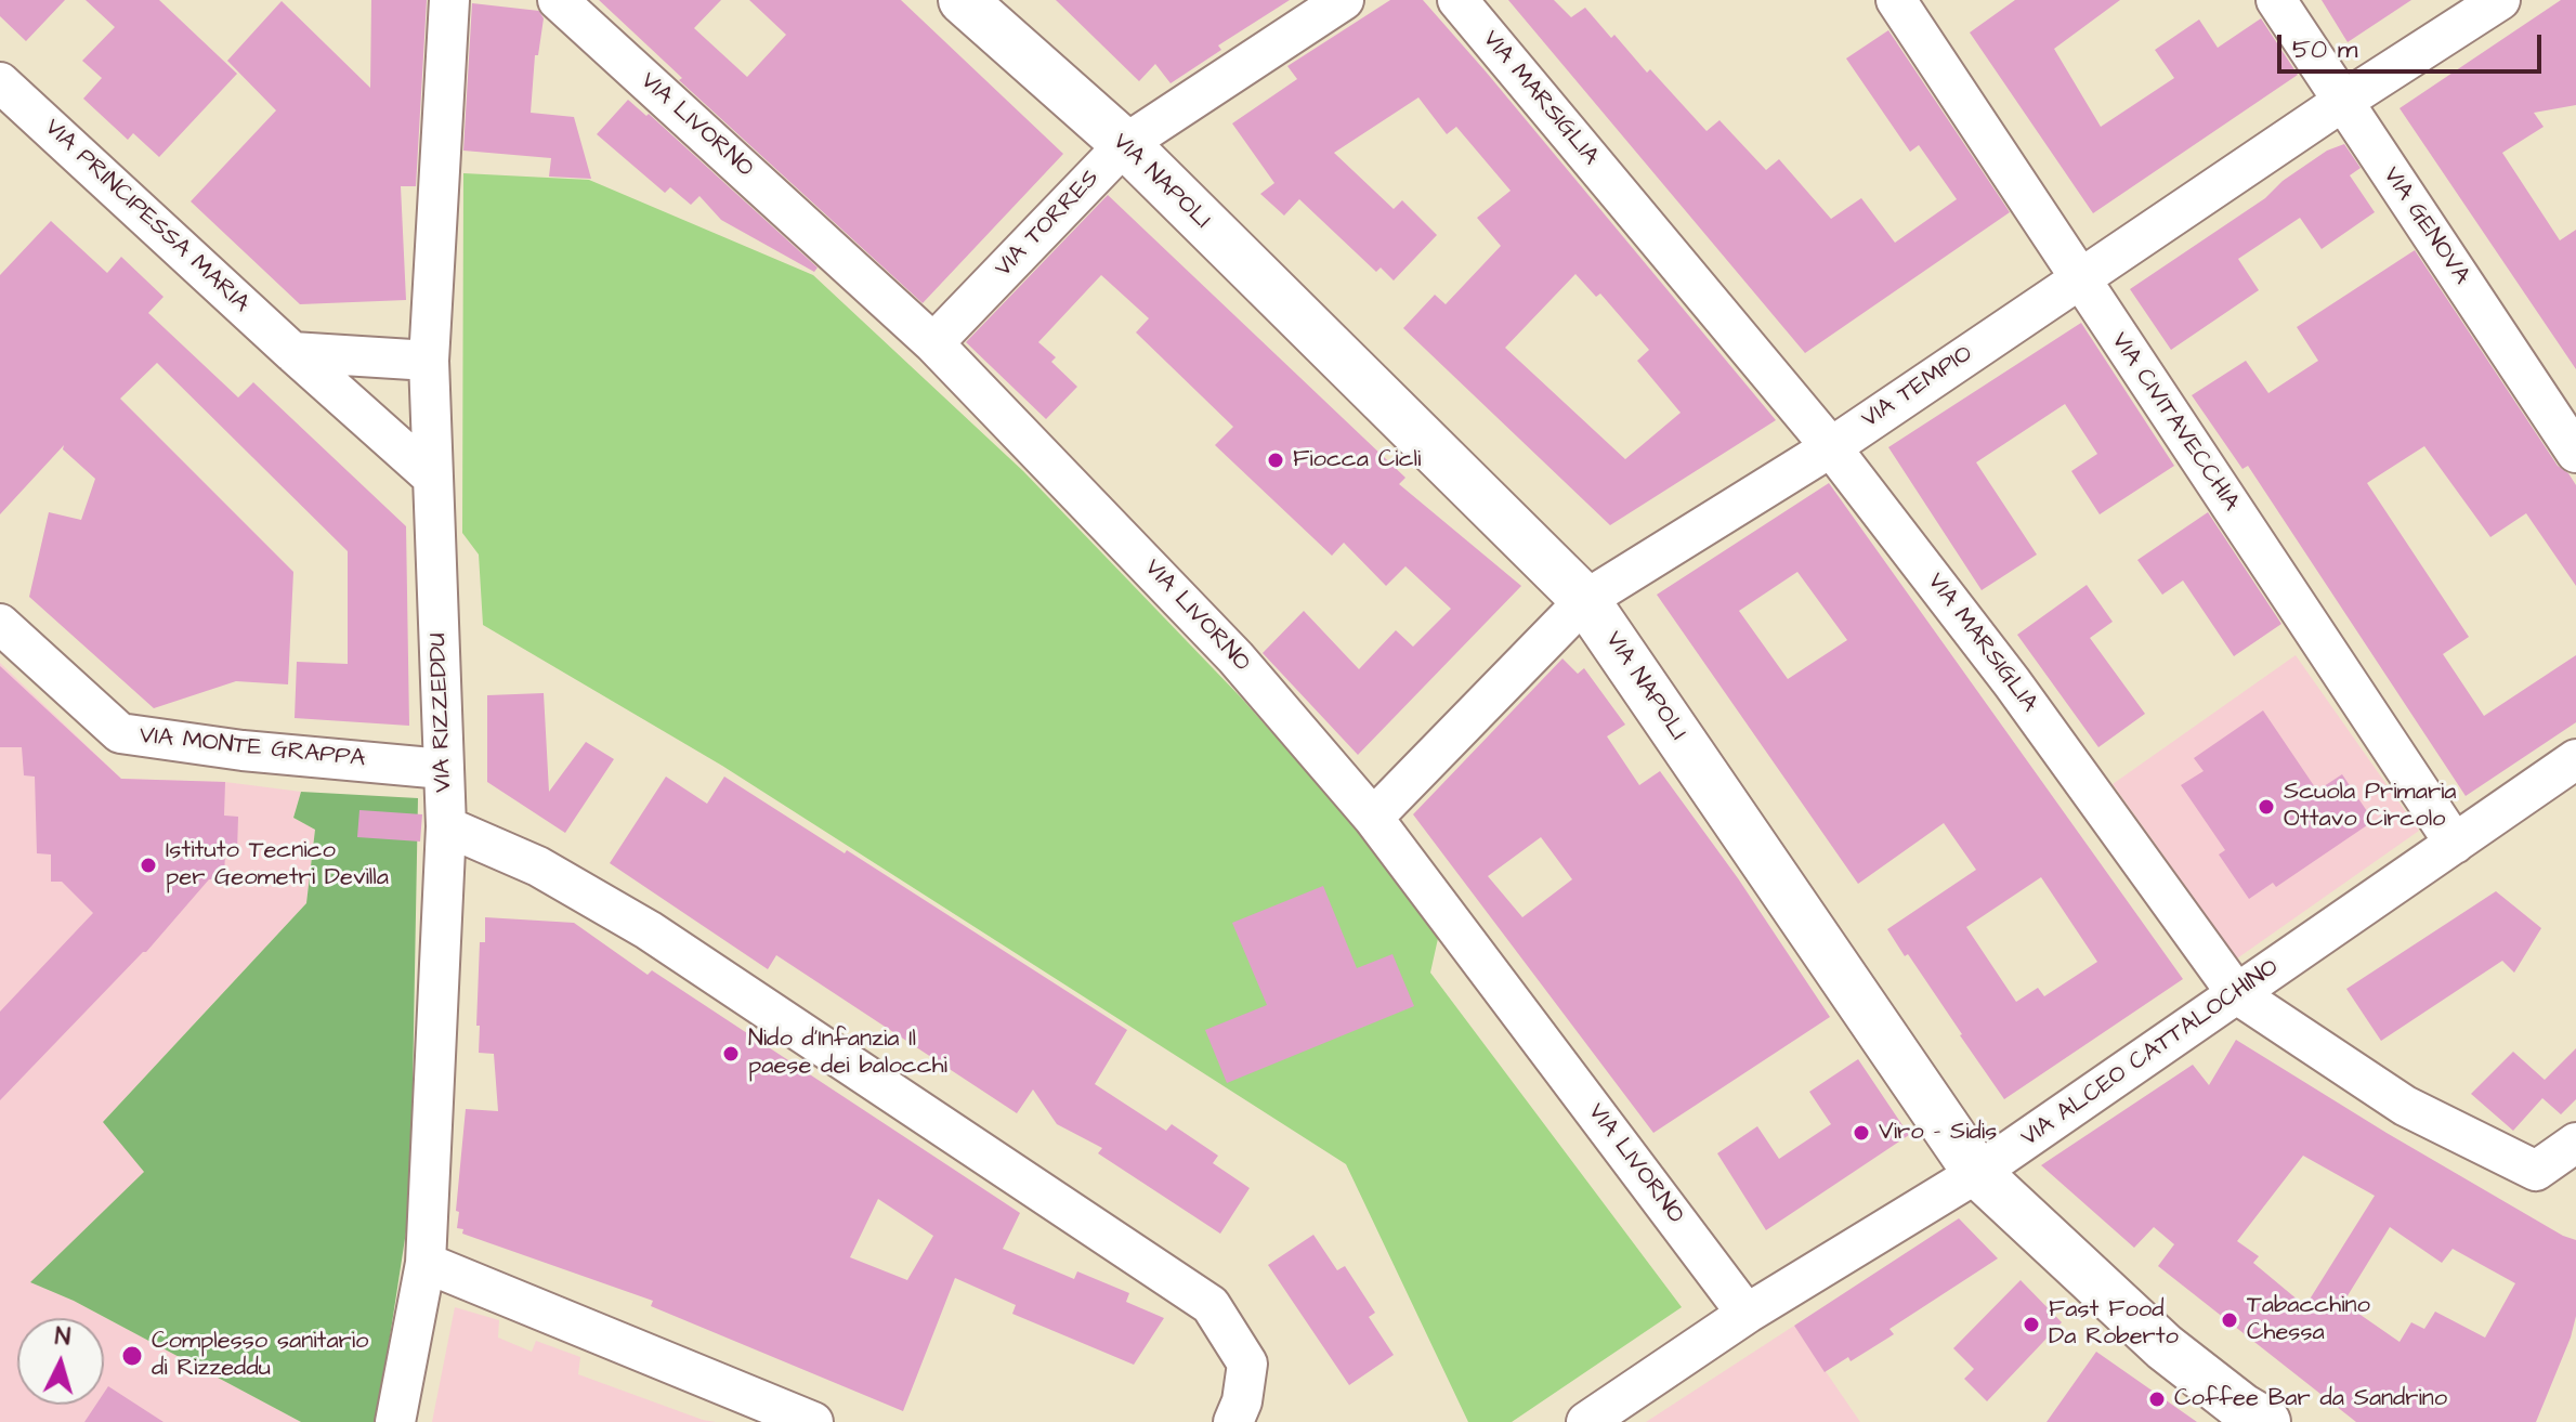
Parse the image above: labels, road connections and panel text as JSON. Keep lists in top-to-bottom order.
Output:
{
  "streets": {
    "main road": ["VIA NAPOLI"],
    "street": [
      "VIA MARSIGLIA",
      "VIA LIVORNO",
      "VIA PRINCIPESSA MARIA",
      "VIA TORRES",
      "VIA GENOVA",
      "VIA TEMPIO",
      "VIA CIVITAVECCHIA",
      "VIA RIZZEDDU",
      "VIA MONTE GRAPPA",
      "VIA ALCEO CATTALOCHINO"
    ]
  },
  "crossings": [
    ["VIA MARSIGLIA", "VIA TEMPIO"],
    ["VIA MARSIGLIA", "VIA ALCEO CATTALOCHINO"],
    ["VIA LIVORNO", "VIA TORRES"],
    ["VIA LIVORNO", "VIA TEMPIO"],
    ["VIA LIVORNO", "VIA ALCEO CATTALOCHINO"],
    ["VIA NAPOLI", "VIA TORRES"],
    ["VIA NAPOLI", "VIA TEMPIO"],
    ["VIA NAPOLI", "VIA ALCEO CATTALOCHINO"],
    ["VIA PRINCIPESSA MARIA", "VIA RIZZEDDU"],
    ["VIA GENOVA", "VIA TEMPIO"],
    ["VIA TEMPIO", "VIA CIVITAVECCHIA"],
    ["VIA CIVITAVECCHIA", "VIA ALCEO CATTALOCHINO"],
    ["VIA RIZZEDDU", "VIA MONTE GRAPPA"]
  ],
  "places": [
    "Fiocca Cicli",
    "Scuola Primaria Ottavo Circolo",
    "Istituto Tecnico per Geometri Devilla",
    "Nido d'Infanzia Il paese dei balocchi",
    "Viro - Sidis",
    "Tabacchino Chessa",
    "Fast Food Da Roberto",
    "Complesso sanitario di Rizzeddu",
    "Coffee Bar da Sandrino"
  ],
  "scale_bar": "50 m",
  "north": "top"
}
